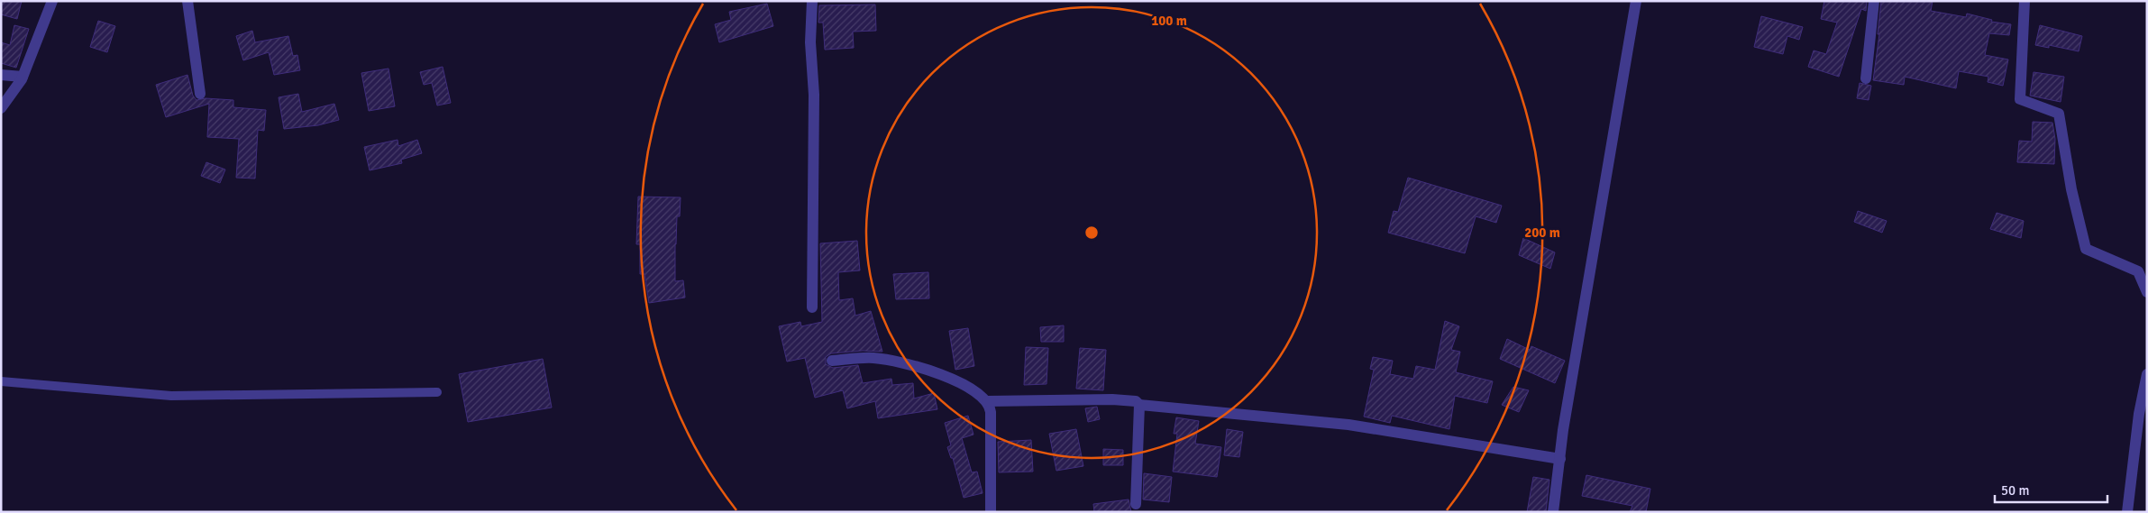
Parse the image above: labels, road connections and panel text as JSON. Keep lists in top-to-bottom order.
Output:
{
  "scale_bar": "50 m",
  "rings": ["100 m", "200 m"]
}
